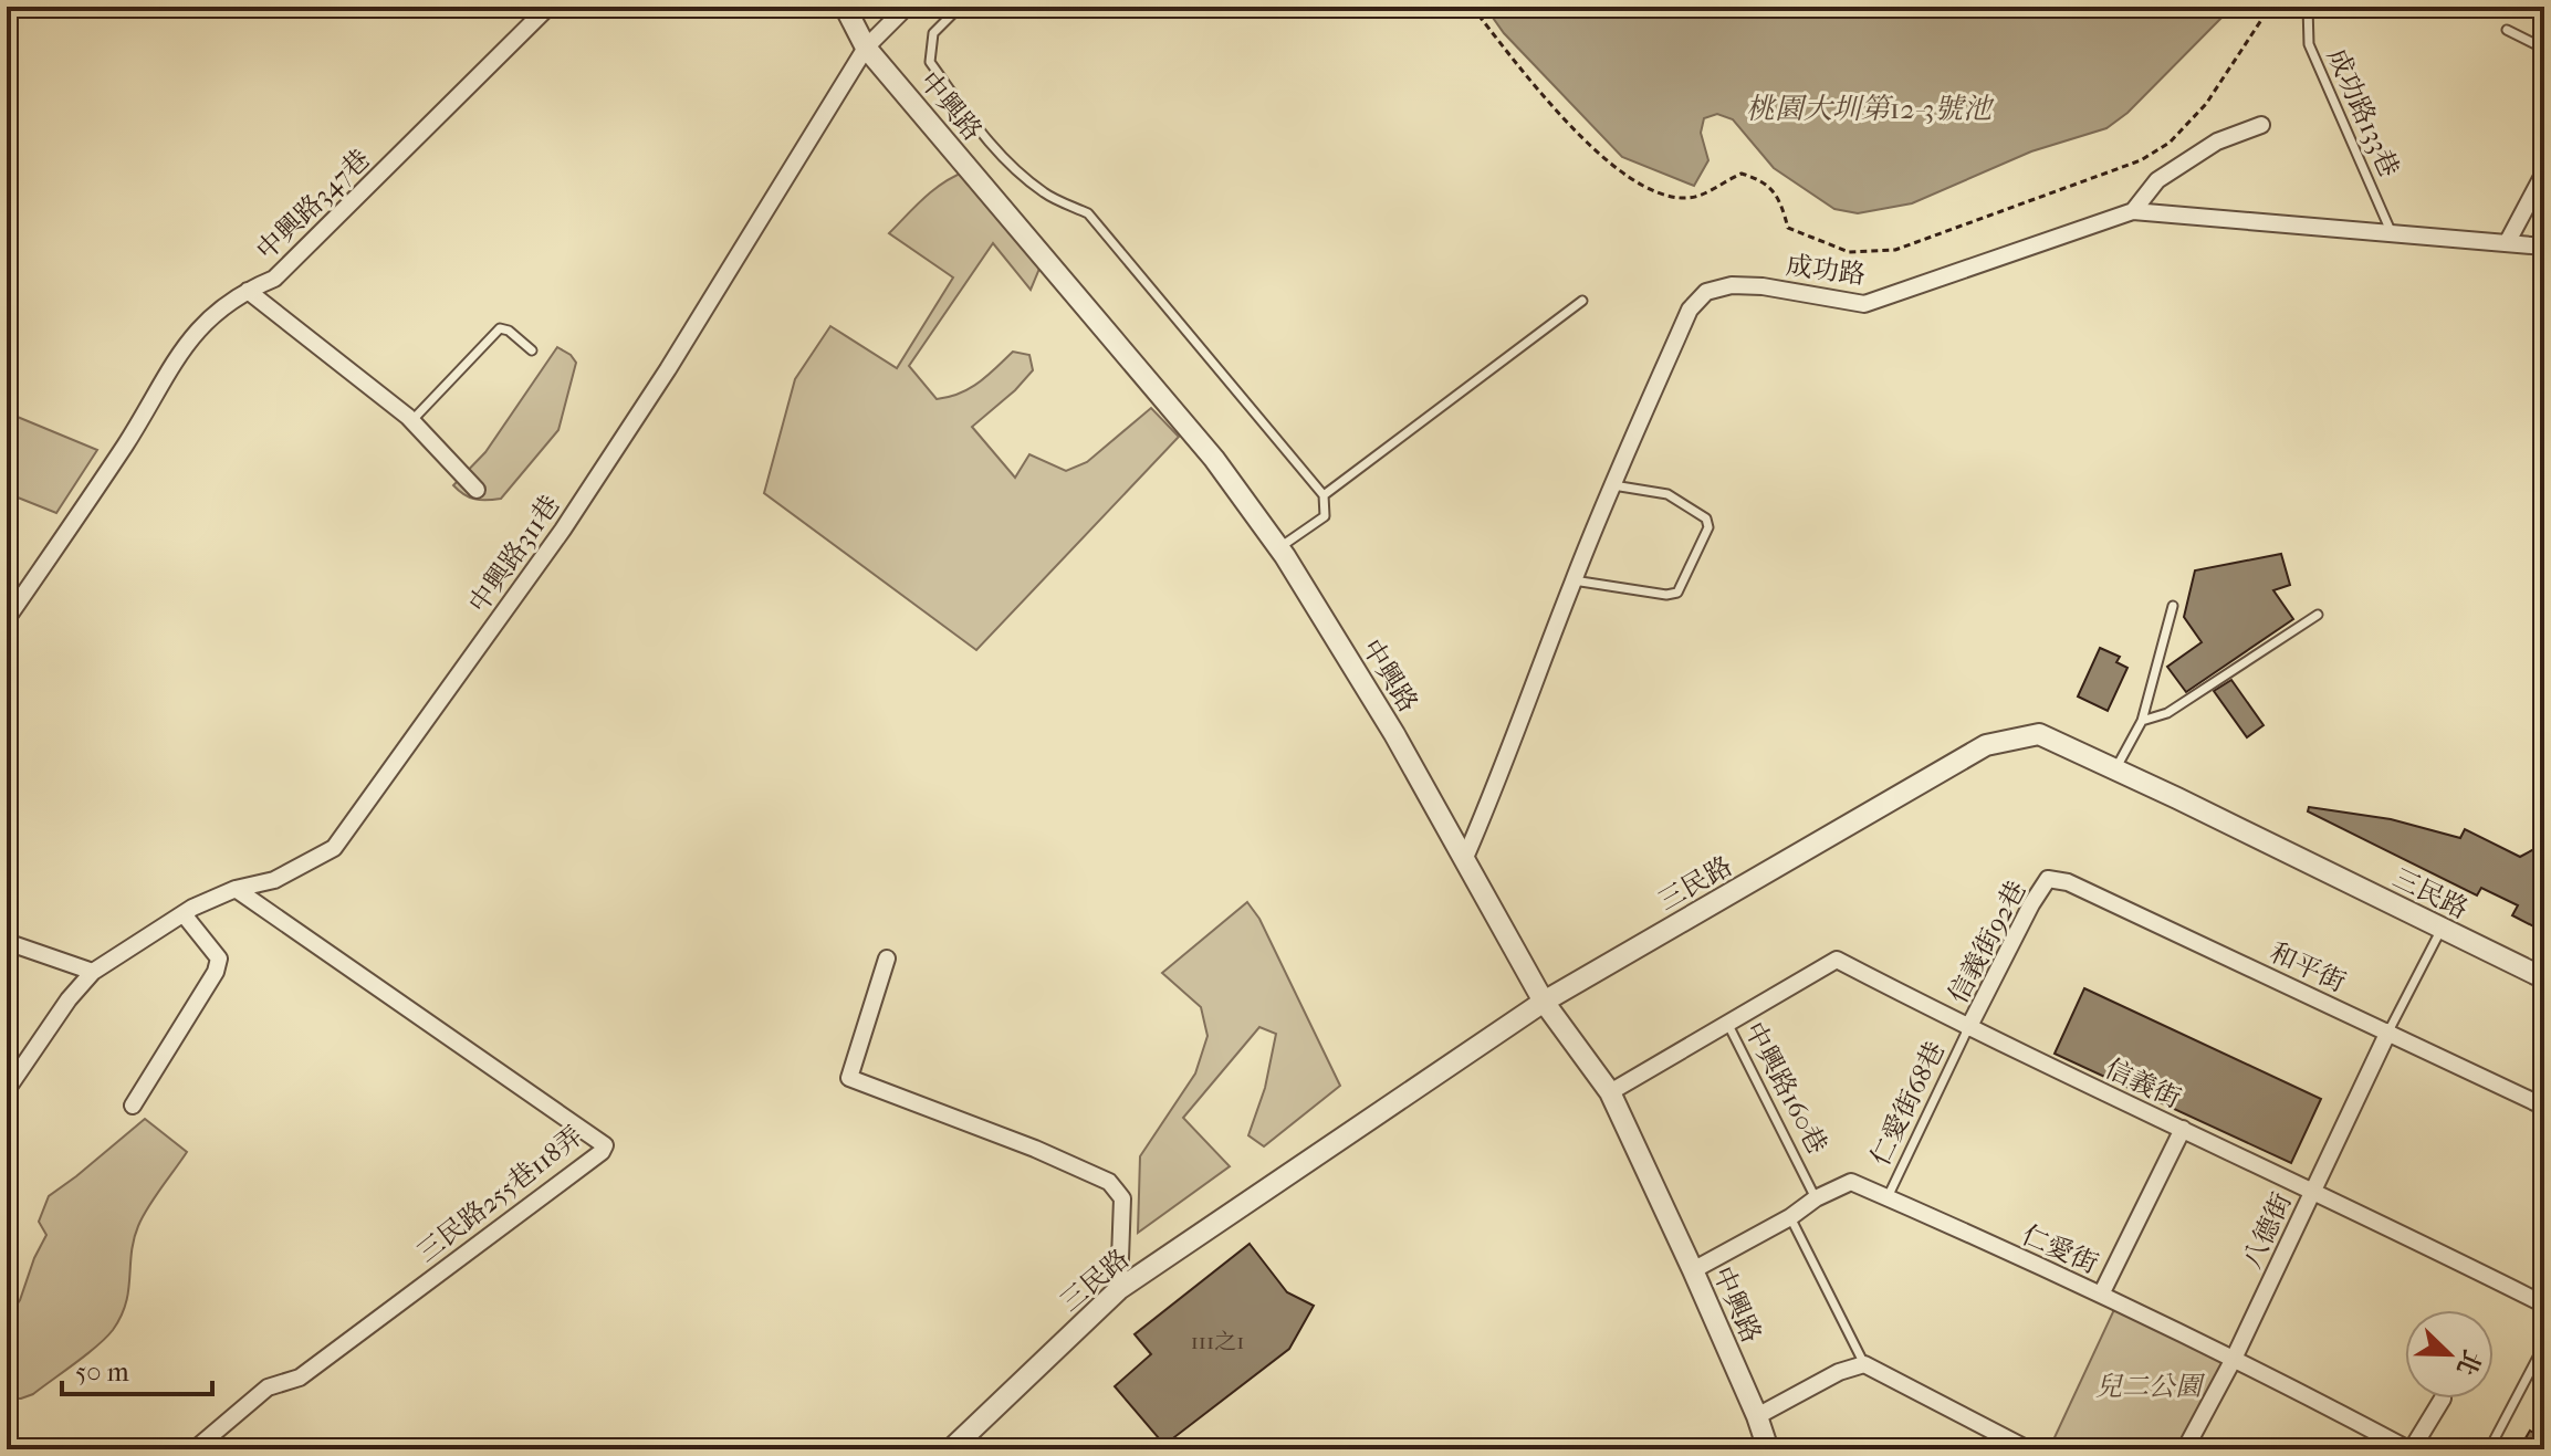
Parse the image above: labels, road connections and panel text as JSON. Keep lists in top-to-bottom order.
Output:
{
  "streets": {
    "street": [
      "中興路",
      "中興路347巷",
      "成功路",
      "中興路311巷",
      "三民路",
      "信義街92巷",
      "和平街",
      "信義街",
      "中興路160巷",
      "三民路255巷118弄",
      "八德街",
      "仁愛街"
    ],
    "lane": ["成功路133巷", "仁愛街68巷"]
  },
  "crossings": [
    ["中興路", "成功路"],
    ["中興路", "中興路311巷"],
    ["中興路", "三民路"],
    ["中興路", "中興路160巷"],
    ["中興路", "仁愛街"],
    ["成功路133巷", "成功路"],
    ["中興路311巷", "三民路255巷118弄"],
    ["信義街92巷", "和平街"],
    ["信義街92巷", "信義街"],
    ["信義街92巷", "仁愛街68巷"],
    ["和平街", "八德街"],
    ["信義街", "中興路160巷"],
    ["信義街", "仁愛街68巷"],
    ["信義街", "八德街"],
    ["中興路160巷", "仁愛街"],
    ["仁愛街68巷", "仁愛街"],
    ["八德街", "仁愛街"]
  ],
  "water": ["桃園大圳第12-3號池"],
  "parks": ["兒二公園"],
  "house_numbers": ["111之1"],
  "scale_bar": "50 m",
  "north": "bottom right"
}
